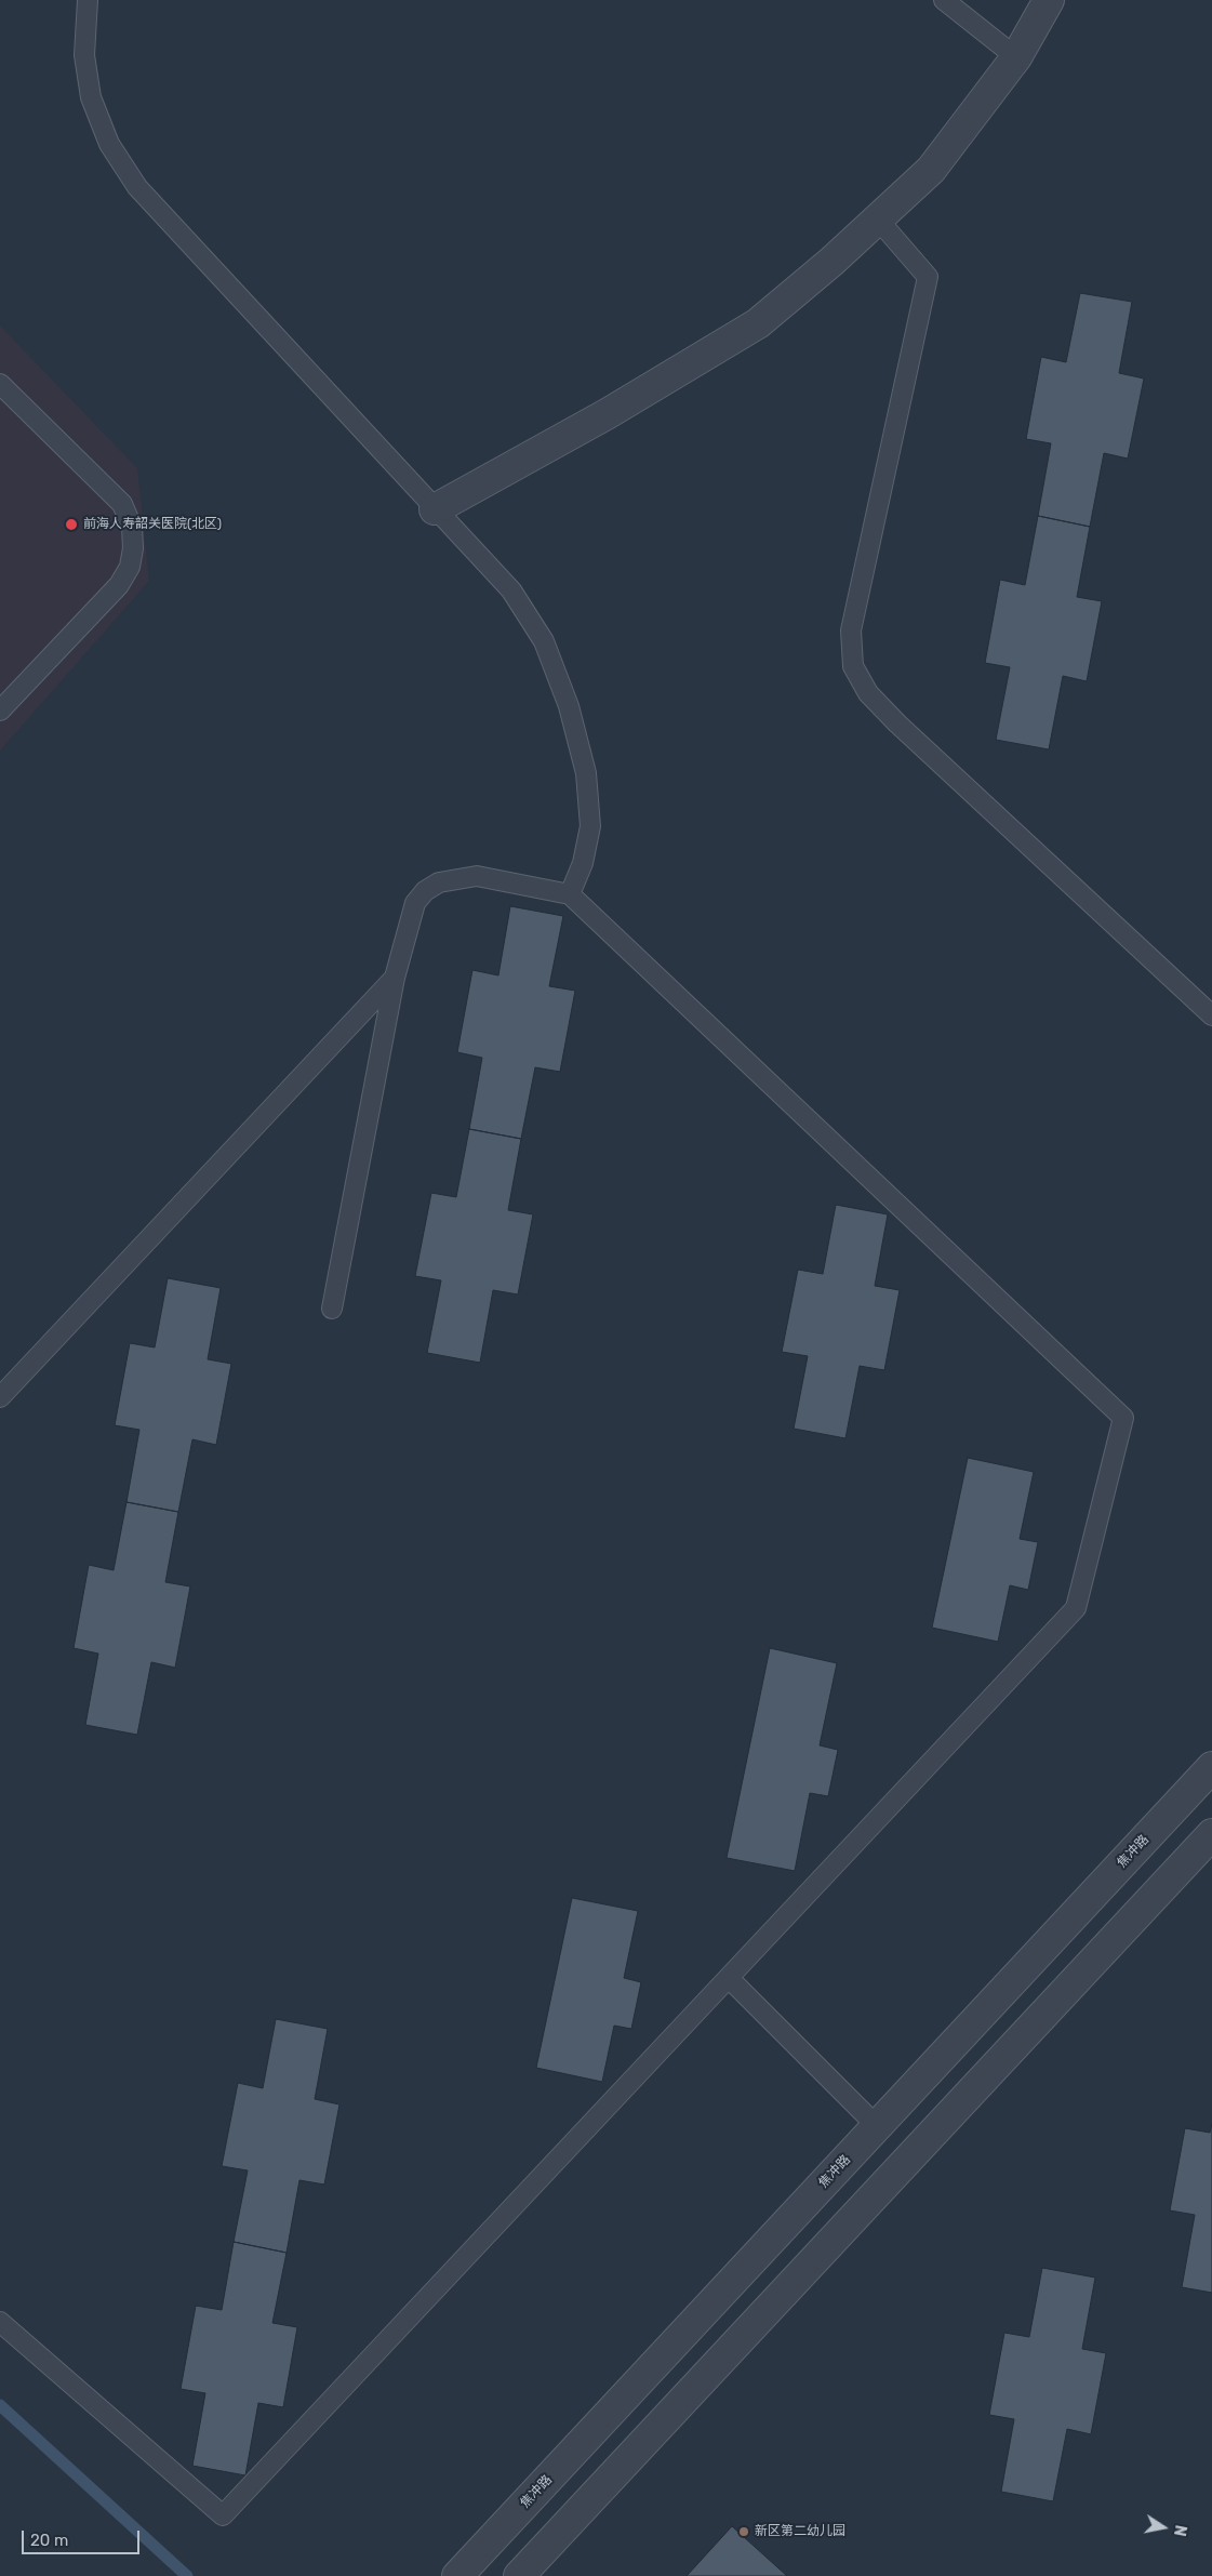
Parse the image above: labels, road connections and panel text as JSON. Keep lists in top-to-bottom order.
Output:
{
  "streets": {
    "street": ["焦冲路"]
  },
  "places": ["前海人寿韶关医院(北区)", "新区第二幼儿园"],
  "scale_bar": "20 m",
  "north": "right"
}
